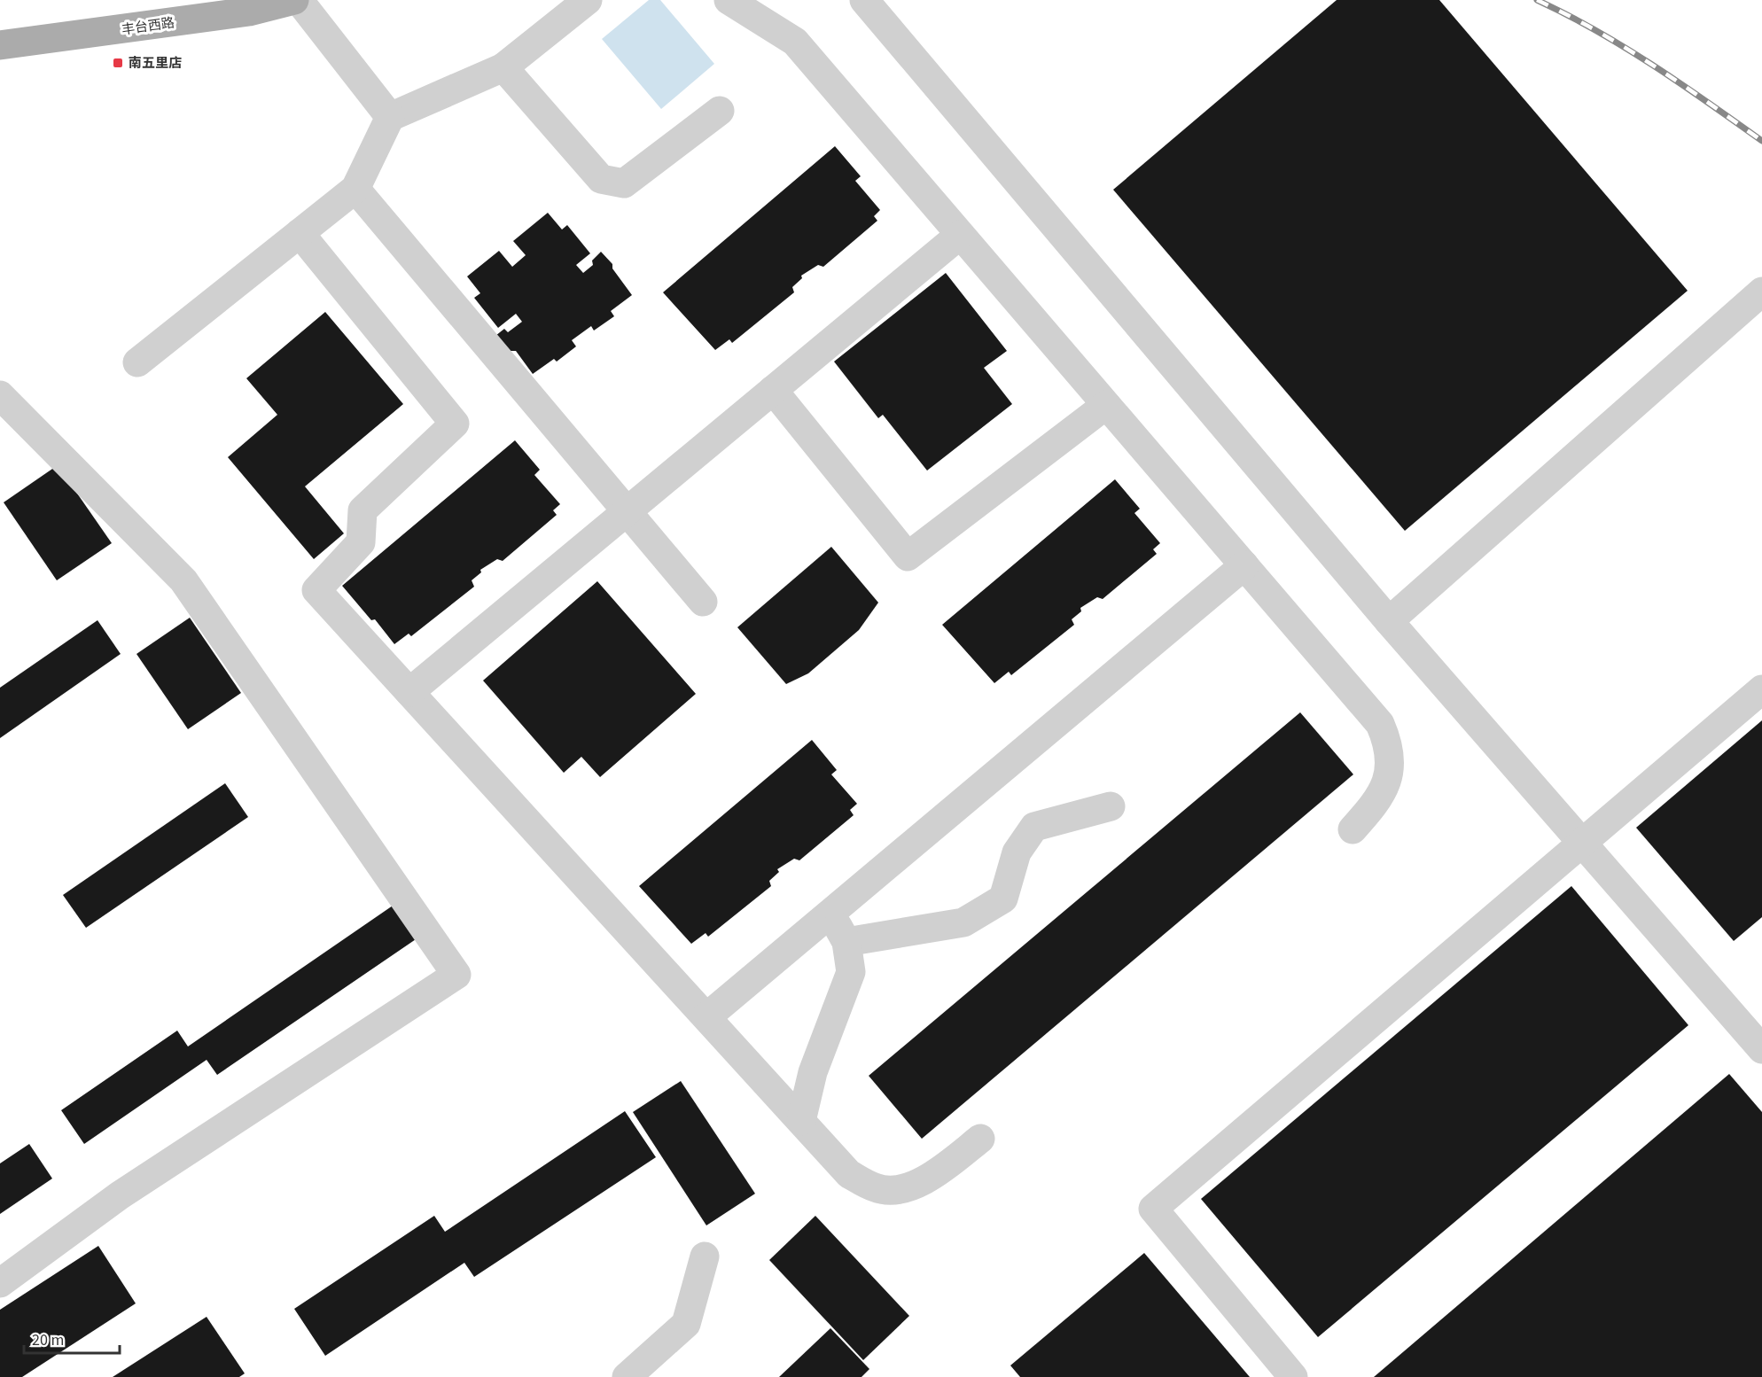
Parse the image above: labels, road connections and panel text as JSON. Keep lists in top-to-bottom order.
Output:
{
  "streets": {
    "main road": ["丰台西路"]
  },
  "places": {
    "transit": ["南五里店"]
  },
  "scale_bar": "20 m"
}
